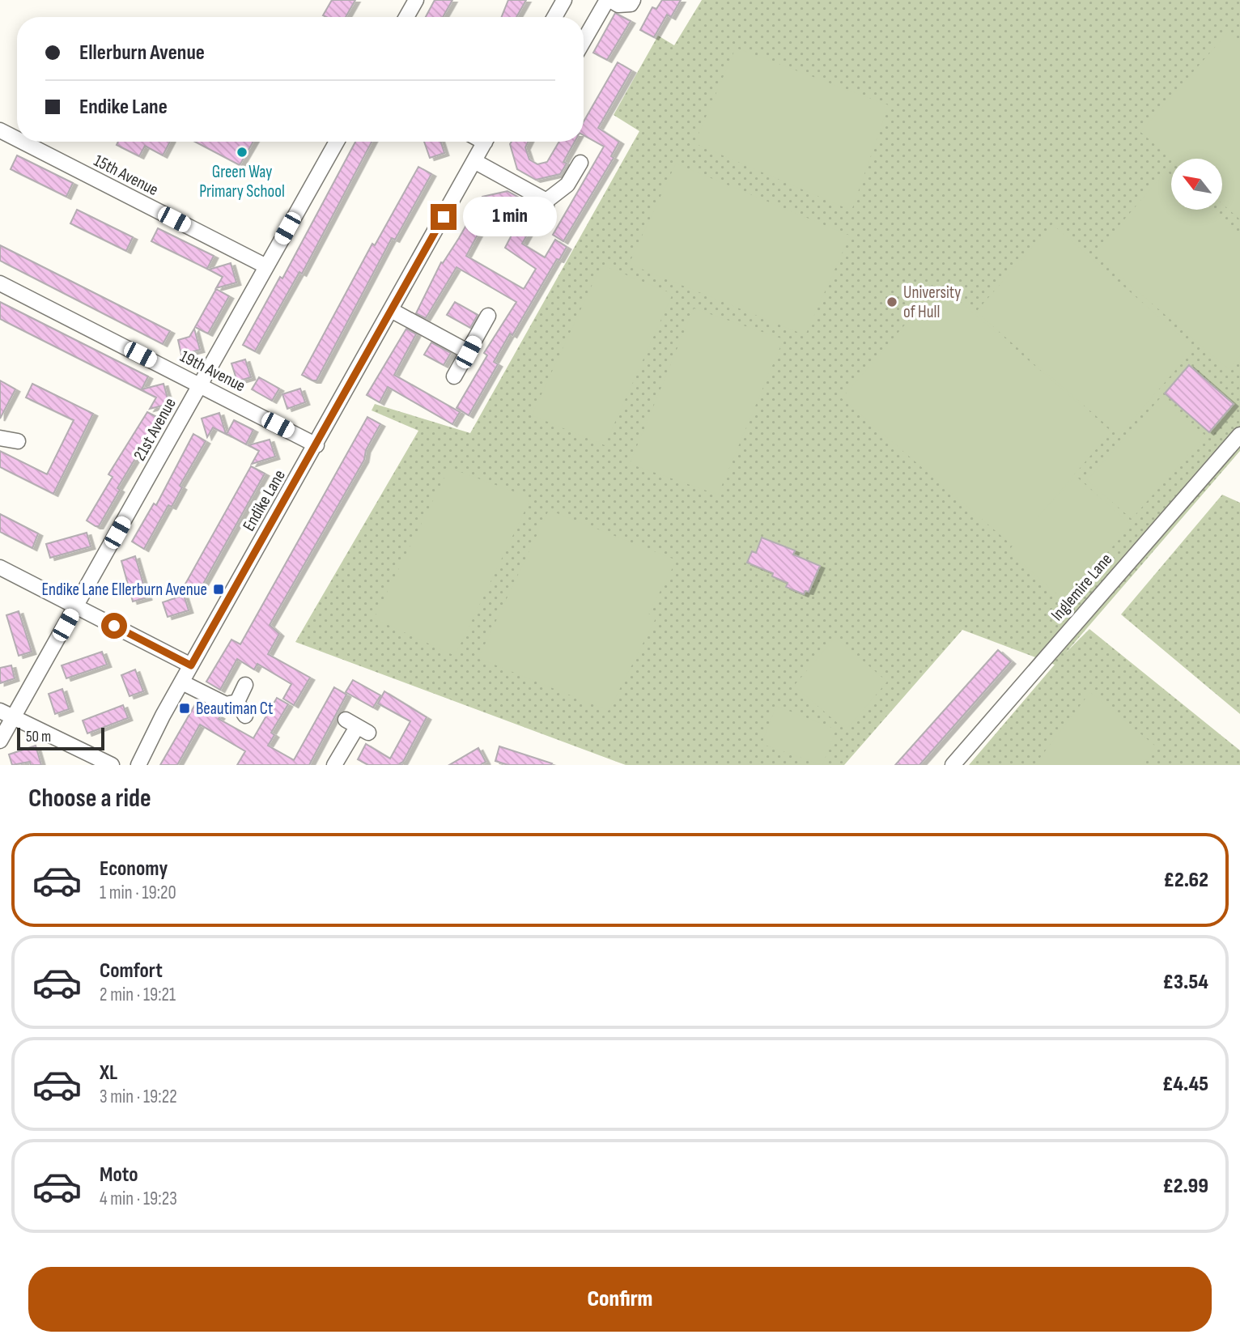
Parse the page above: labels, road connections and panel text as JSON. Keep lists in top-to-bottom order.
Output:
{
  "streets": {
    "street": [
      "15th Avenue",
      "19th Avenue",
      "21st Avenue",
      "Endike Lane",
      "Inglemire Lane"
    ]
  },
  "crossings": [
    ["15th Avenue", "21st Avenue"],
    ["19th Avenue", "21st Avenue"],
    ["19th Avenue", "Endike Lane"]
  ],
  "places": {
    "other": ["Green Way Primary School", "University of Hull"],
    "transit": ["Endike Lane Ellerburn Avenue", "Beautiman Ct"]
  },
  "scale_bar": "50 m",
  "north": "top left",
  "page": {
    "banner": ["Ellerburn Avenue", "Endike Lane"],
    "bubble": "1 min",
    "scale": "50 m",
    "heading": "Choose a ride",
    "list": [
      {
        "name": "Economy",
        "note": "1 min · 19:20",
        "value": "£2.62"
      },
      {
        "name": "Comfort",
        "note": "2 min · 19:21",
        "value": "£3.54"
      },
      {
        "name": "XL",
        "note": "3 min · 19:22",
        "value": "£4.45"
      },
      {
        "name": "Moto",
        "note": "4 min · 19:23",
        "value": "£2.99"
      }
    ],
    "buttons": "Confirm"
  }
}
